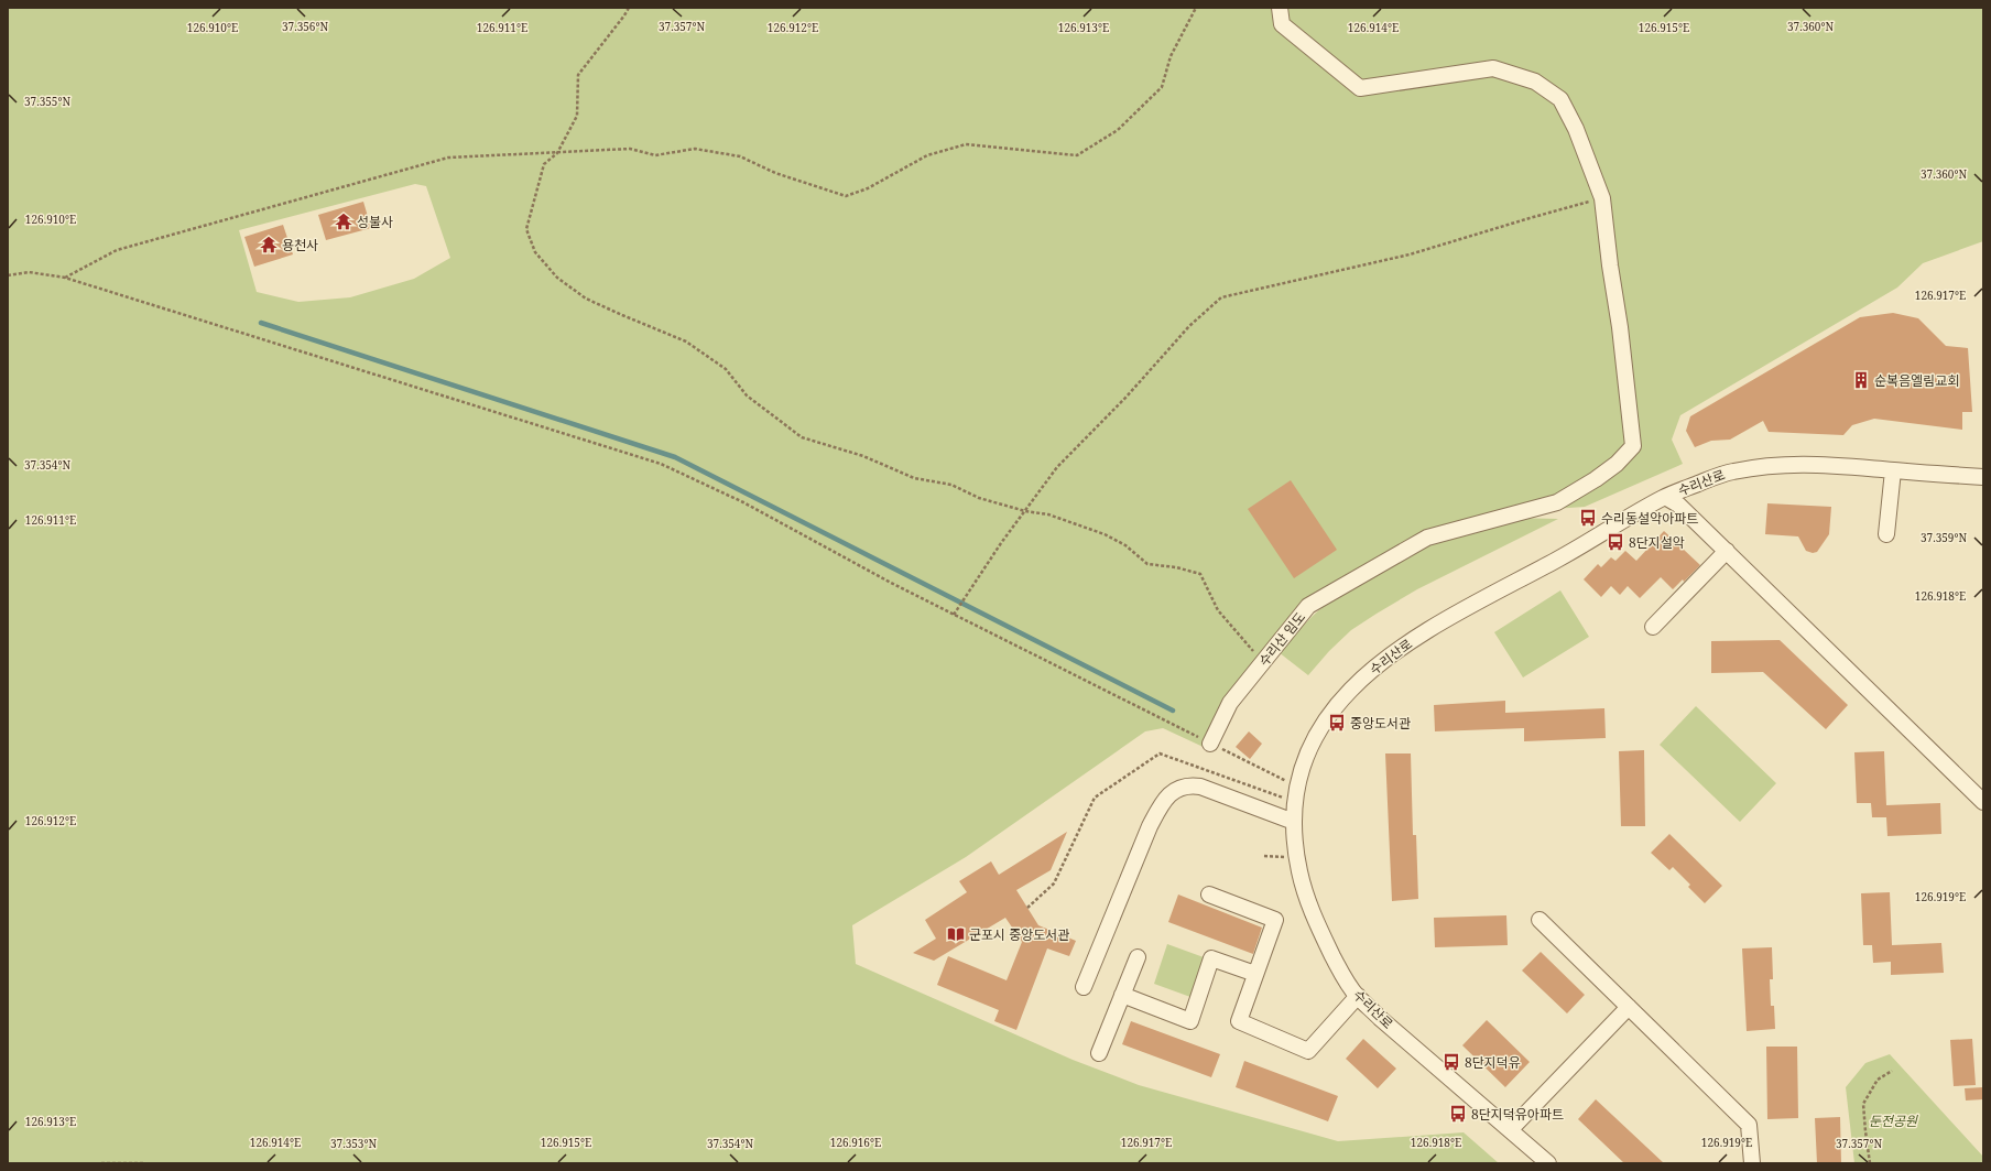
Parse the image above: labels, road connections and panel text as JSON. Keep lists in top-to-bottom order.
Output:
{
  "streets": {
    "street": ["수리산로", "수리산 임도"]
  },
  "parks": ["둔전공원"],
  "places": {
    "temple": ["성불사", "용천사"],
    "building": ["순복음엘림교회"],
    "bus stop": [
      "수리동설악아파트",
      "8단지설악",
      "중앙도서관",
      "8단지덕유",
      "8단지덕유아파트"
    ],
    "library": ["군포시 중앙도서관"]
  },
  "coordinates": [
    "37.356°N",
    "37.357°N",
    "37.360°N",
    "126.910°E",
    "126.911°E",
    "126.912°E",
    "126.913°E",
    "126.914°E",
    "126.915°E",
    "37.355°N",
    "126.917°E",
    "37.354°N",
    "37.359°N",
    "126.918°E",
    "126.919°E",
    "126.916°E",
    "37.353°N"
  ]
}
